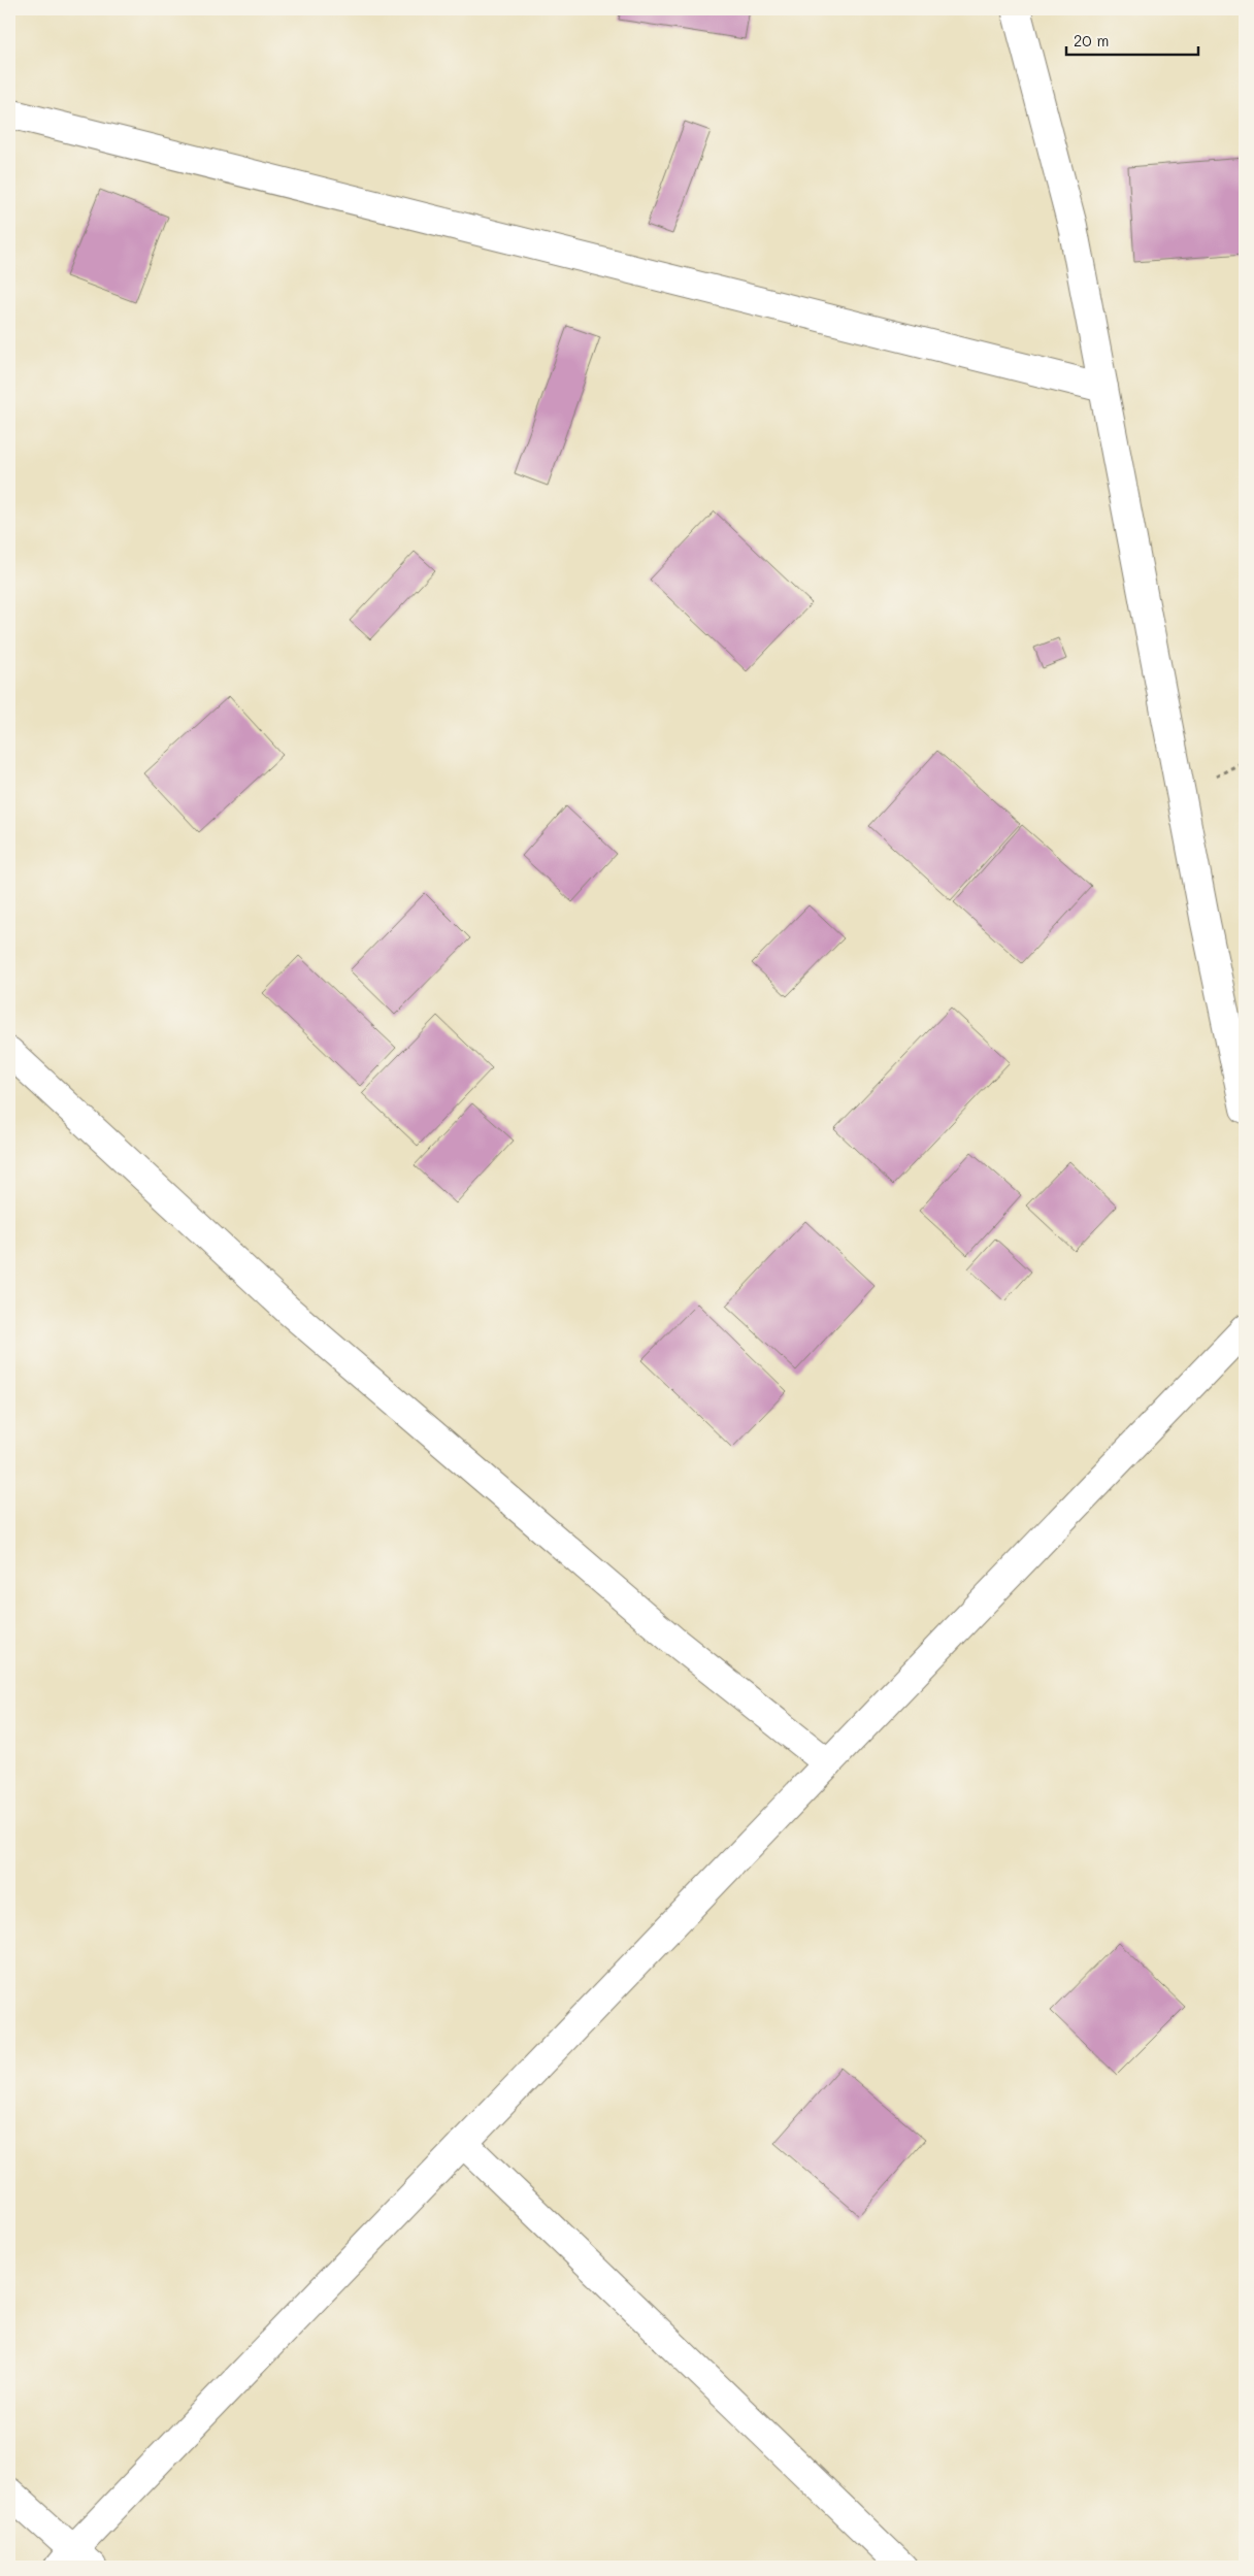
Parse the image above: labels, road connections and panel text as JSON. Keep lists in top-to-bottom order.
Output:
{
  "scale_bar": "20 m"
}
